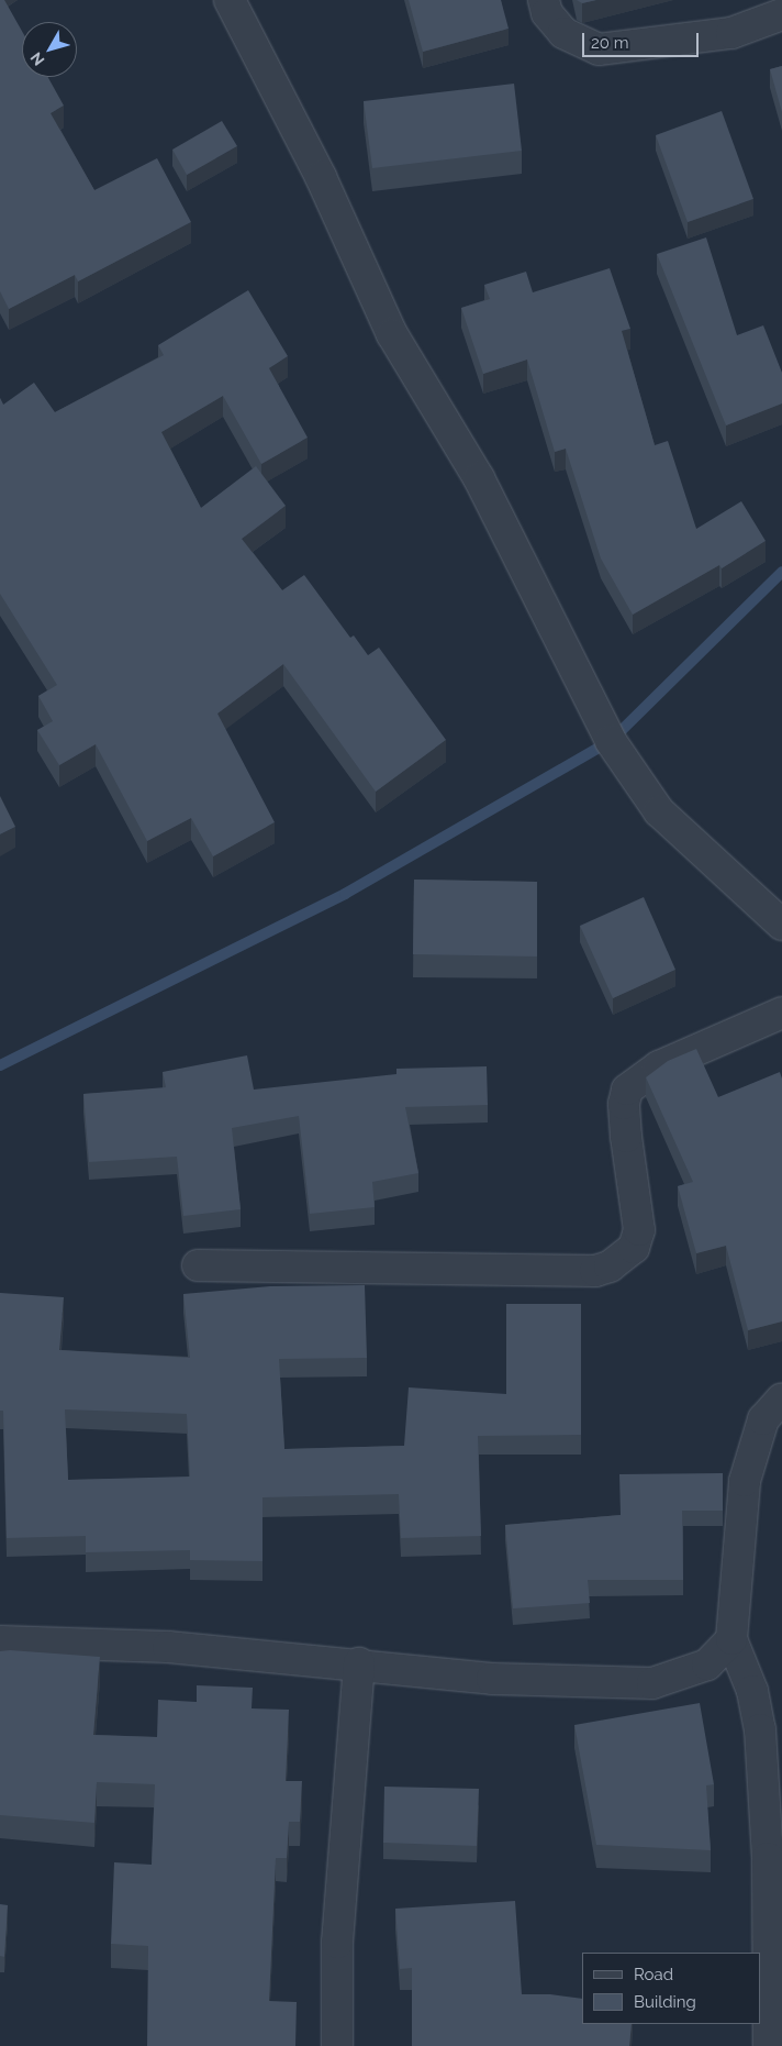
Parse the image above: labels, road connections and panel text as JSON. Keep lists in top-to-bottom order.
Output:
{
  "legend": ["Road", "Building"],
  "scale_bar": "20 m",
  "north": "bottom left"
}
